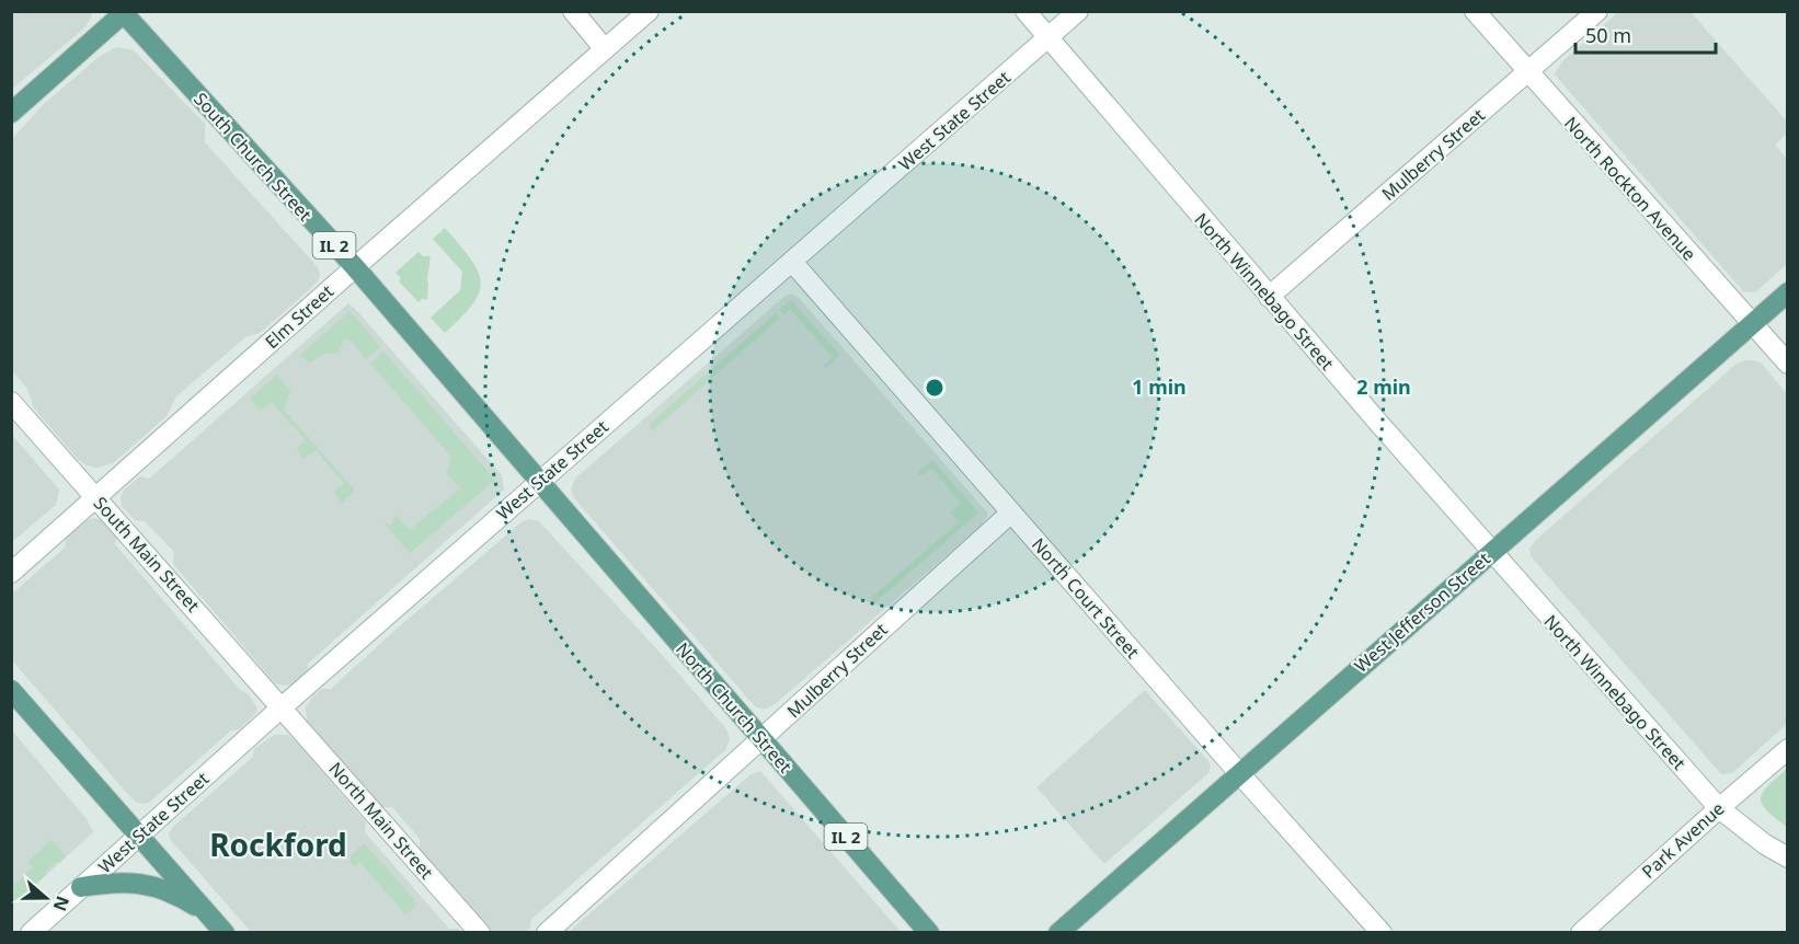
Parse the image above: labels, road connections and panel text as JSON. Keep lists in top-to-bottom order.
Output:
{
  "streets": {
    "main road": [
      "South Church Street",
      "IL 2",
      "West Jefferson Street",
      "North Church Street"
    ],
    "street": [
      "West State Street",
      "Mulberry Street",
      "North Rockton Avenue",
      "North Winnebago Street",
      "Elm Street",
      "South Main Street",
      "North Court Street",
      "North Main Street",
      "Park Avenue"
    ]
  },
  "crossings": [
    ["West State Street", "South Church Street"],
    ["West State Street", "North Winnebago Street"],
    ["West State Street", "South Main Street"],
    ["West State Street", "North Court Street"],
    ["West State Street", "North Church Street"],
    ["West State Street", "North Main Street"],
    ["Mulberry Street", "North Rockton Avenue"],
    ["Mulberry Street", "North Winnebago Street"],
    ["Mulberry Street", "North Court Street"],
    ["Mulberry Street", "North Church Street"],
    ["South Church Street", "Elm Street"],
    ["South Church Street", "North Church Street"],
    ["North Rockton Avenue", "West Jefferson Street"],
    ["North Winnebago Street", "West Jefferson Street"],
    ["North Winnebago Street", "Park Avenue"],
    ["Elm Street", "South Main Street"],
    ["South Main Street", "North Main Street"],
    ["North Court Street", "West Jefferson Street"]
  ],
  "districts": ["Rockford"],
  "scale_bar": "50 m",
  "north": "right",
  "rings": ["1 min", "2 min"]
}
